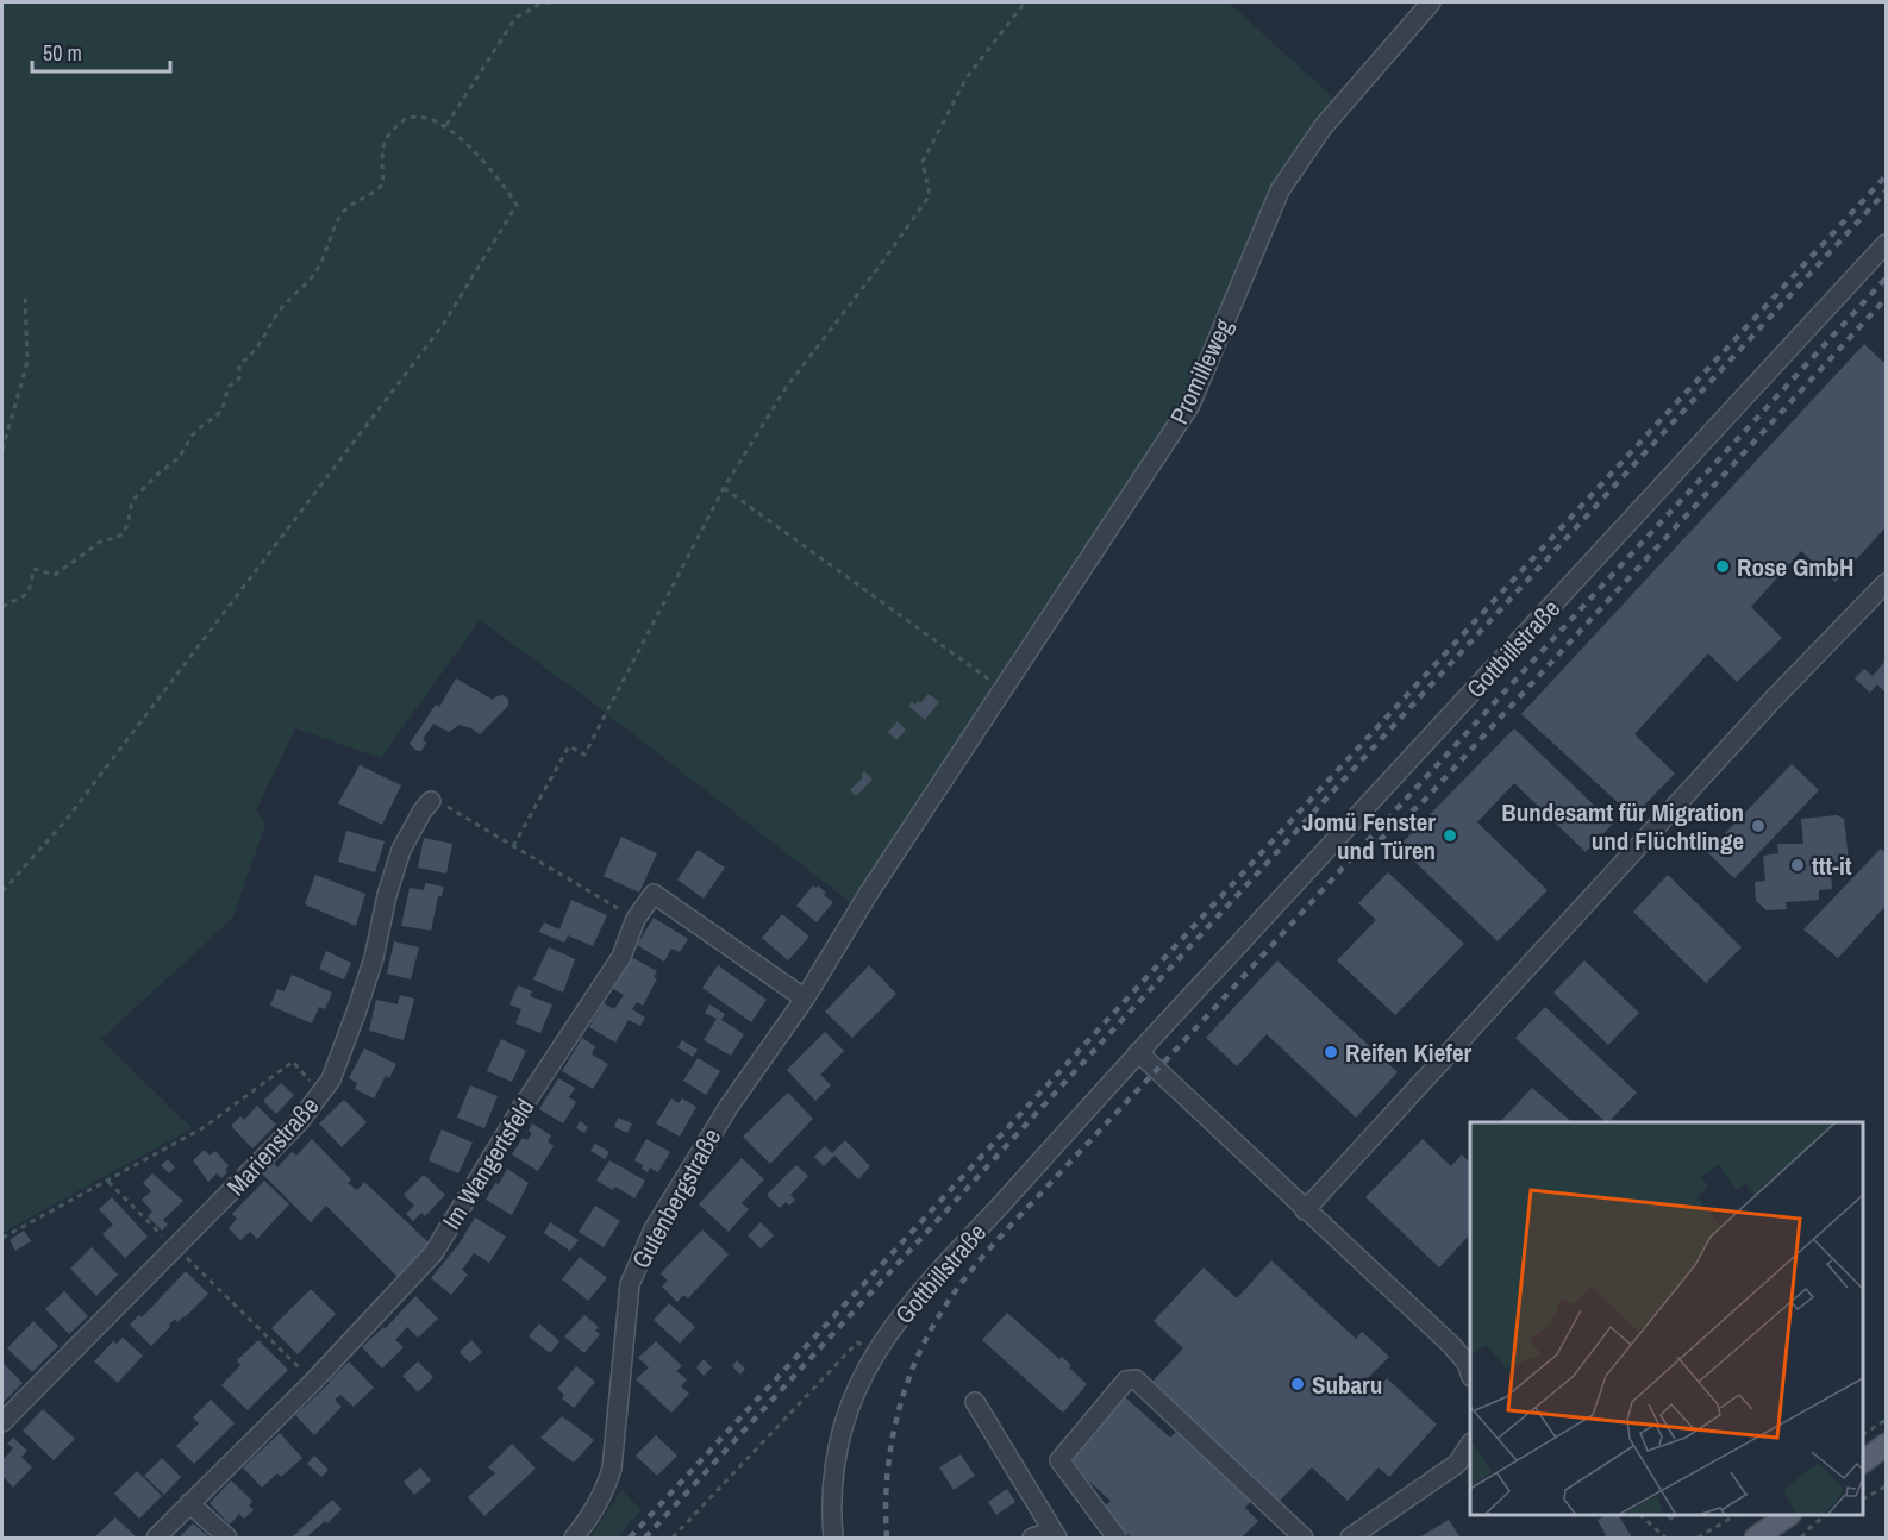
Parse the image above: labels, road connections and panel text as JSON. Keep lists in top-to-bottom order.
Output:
{
  "streets": {
    "street": [
      "Promilleweg",
      "Gottbillstraße",
      "Marienstraße",
      "Im Wangertsfeld",
      "Gutenbergstraße"
    ]
  },
  "crossings": [
    ["Promilleweg", "Gutenbergstraße"],
    ["Im Wangertsfeld", "Gutenbergstraße"]
  ],
  "places": [
    "Rose GmbH",
    "Bundesamt für Migration und Flüchtlinge",
    "Jomü Fenster und Türen",
    "ttt-it",
    "Reifen Kiefer",
    "Subaru"
  ],
  "scale_bar": "50 m"
}
